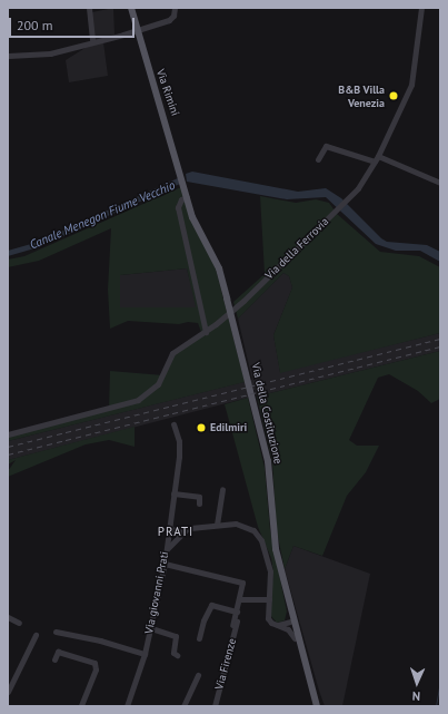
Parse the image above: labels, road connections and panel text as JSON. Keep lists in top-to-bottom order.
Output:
{
  "streets": {
    "main road": ["Via Rimini", "Via della Costituzione"],
    "street": ["Via della Ferrovia", "Via giovanni Prati", "Via Firenze"]
  },
  "crossings": [
    ["Via Rimini", "Via della Costituzione"]
  ],
  "districts": ["PRATI"],
  "water": ["Canale Menegon Fiume Vecchio"],
  "places": ["B&B Villa Venezia", "Edilmiri"],
  "scale_bar": "200 m",
  "north": "bottom"
}
